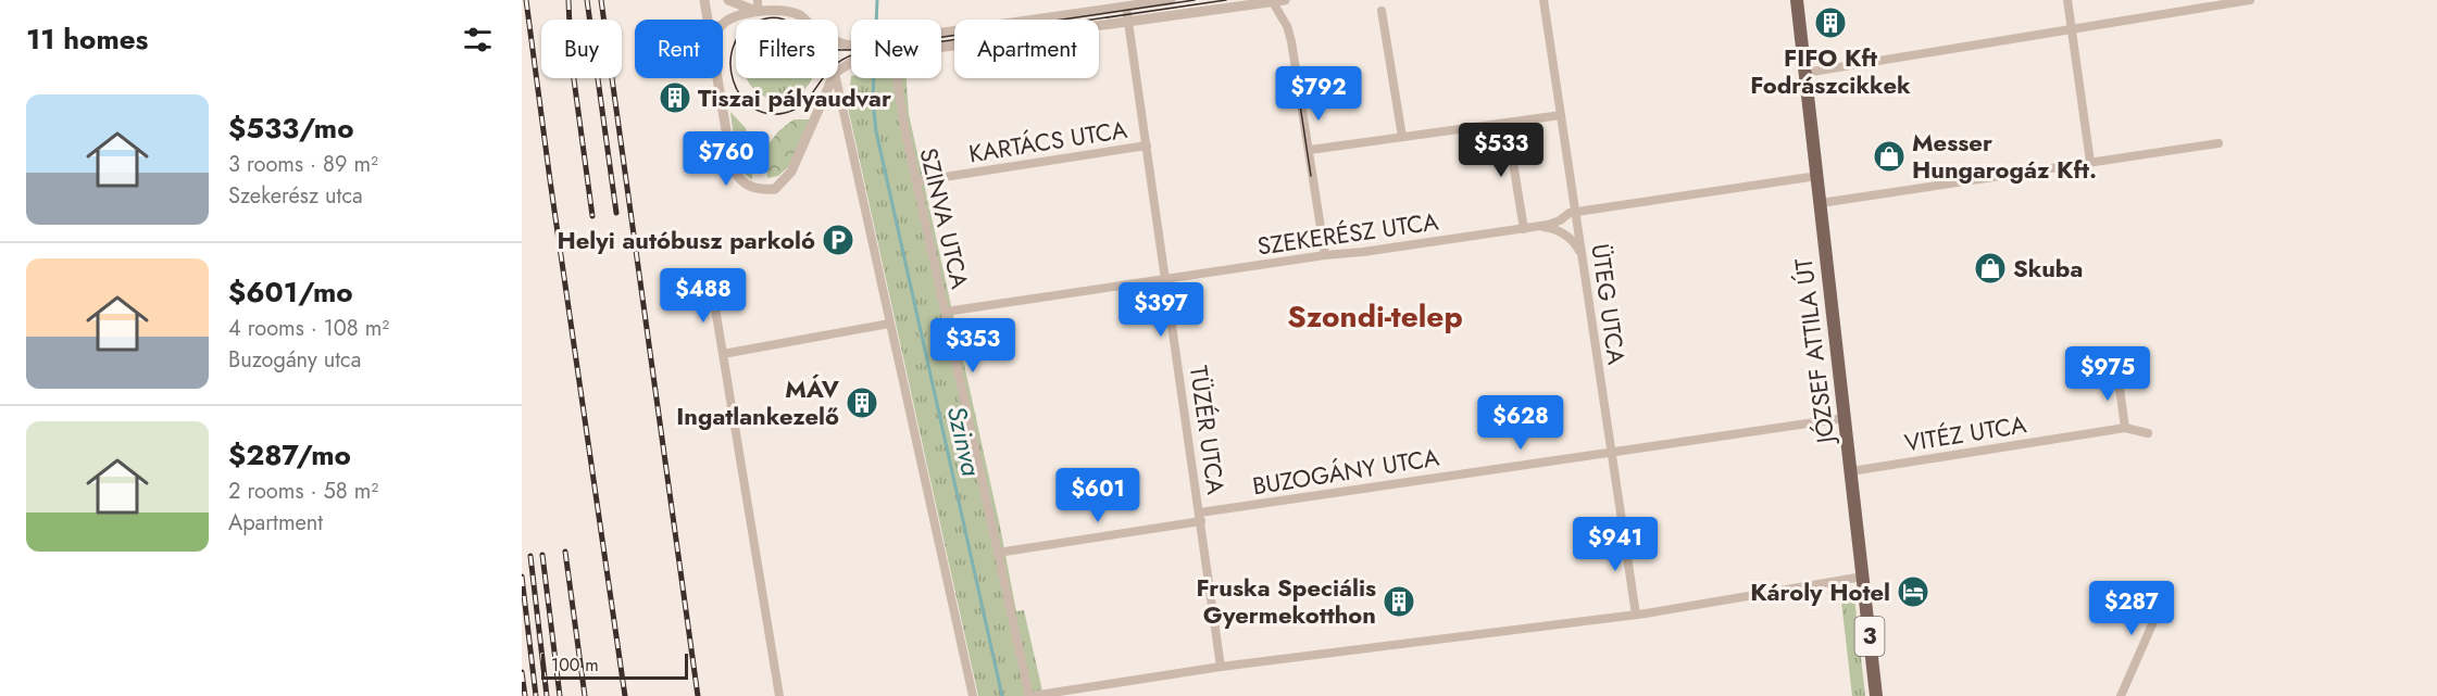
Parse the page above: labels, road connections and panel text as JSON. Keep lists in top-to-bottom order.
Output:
{
  "streets": {
    "main road": ["JÓZSEF ATTILA ÚT", "3"],
    "street": [
      "KARTÁCS UTCA",
      "SZINVA UTCA",
      "SZEKERÉSZ UTCA",
      "ÜTEG UTCA",
      "TÜZÉR UTCA",
      "VITÉZ UTCA",
      "BUZOGÁNY UTCA"
    ]
  },
  "crossings": [
    ["KARTÁCS UTCA", "SZINVA UTCA"],
    ["KARTÁCS UTCA", "TÜZÉR UTCA"],
    ["SZINVA UTCA", "SZEKERÉSZ UTCA"],
    ["SZINVA UTCA", "BUZOGÁNY UTCA"],
    ["SZEKERÉSZ UTCA", "ÜTEG UTCA"],
    ["SZEKERÉSZ UTCA", "JÓZSEF ATTILA ÚT"],
    ["SZEKERÉSZ UTCA", "TÜZÉR UTCA"],
    ["ÜTEG UTCA", "BUZOGÁNY UTCA"],
    ["JÓZSEF ATTILA ÚT", "VITÉZ UTCA"],
    ["JÓZSEF ATTILA ÚT", "BUZOGÁNY UTCA"],
    ["TÜZÉR UTCA", "BUZOGÁNY UTCA"]
  ],
  "districts": ["Szondi-telep"],
  "water": ["Szinva"],
  "places": {
    "building": [
      "FIFO Kft Fodrászcikkek",
      "Tiszai pályaudvar",
      "MÁV Ingatlankezelő",
      "Fruska Speciális Gyermekotthon"
    ],
    "shop": ["Messer Hungarogáz Kft.", "Skuba"],
    "parking": ["Helyi autóbusz parkoló"],
    "hotel": ["Károly Hotel"]
  },
  "scale_bar": "100 m",
  "page": {
    "heading": "11 homes",
    "chip": [
      "Buy",
      "Rent",
      "Filters",
      "New",
      "Apartment"
    ],
    "price": [
      "$792",
      "$533",
      "$760",
      "$488",
      "$397",
      "$353",
      "$975",
      "$628",
      "$601",
      "$941",
      "$287"
    ],
    "list": [
      {
        "name": "$533/mo",
        "note": "3 rooms · 89 m² · Szekerész utca"
      },
      {
        "name": "$601/mo",
        "note": "4 rooms · 108 m² · Buzogány utca"
      },
      {
        "name": "$287/mo",
        "note": "2 rooms · 58 m² · Apartment"
      }
    ],
    "scale": "100 m"
  }
}
